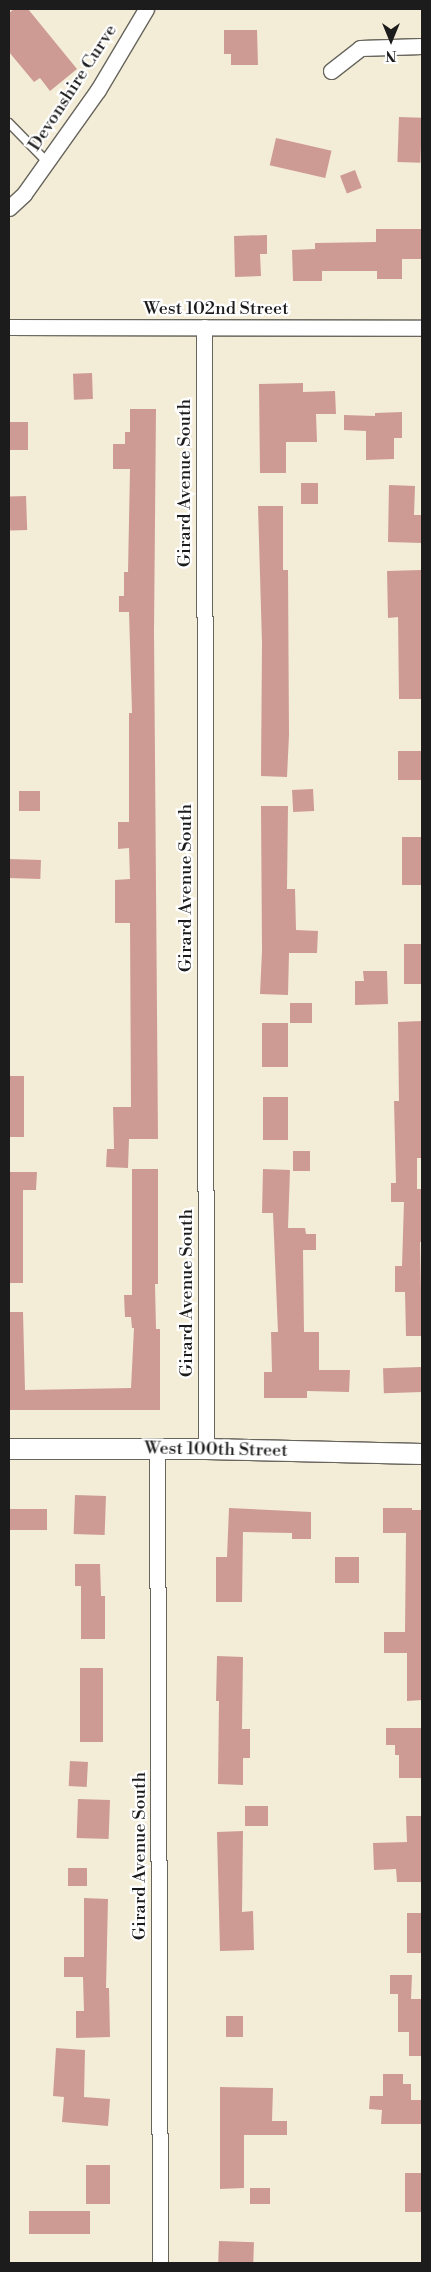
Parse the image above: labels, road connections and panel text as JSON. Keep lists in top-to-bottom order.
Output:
{
  "streets": {
    "street": [
      "Devonshire Curve",
      "West 102nd Street",
      "Girard Avenue South",
      "West 100th Street"
    ]
  },
  "crossings": [
    ["West 102nd Street", "Girard Avenue South"],
    ["Girard Avenue South", "West 100th Street"]
  ],
  "north": "bottom"
}
